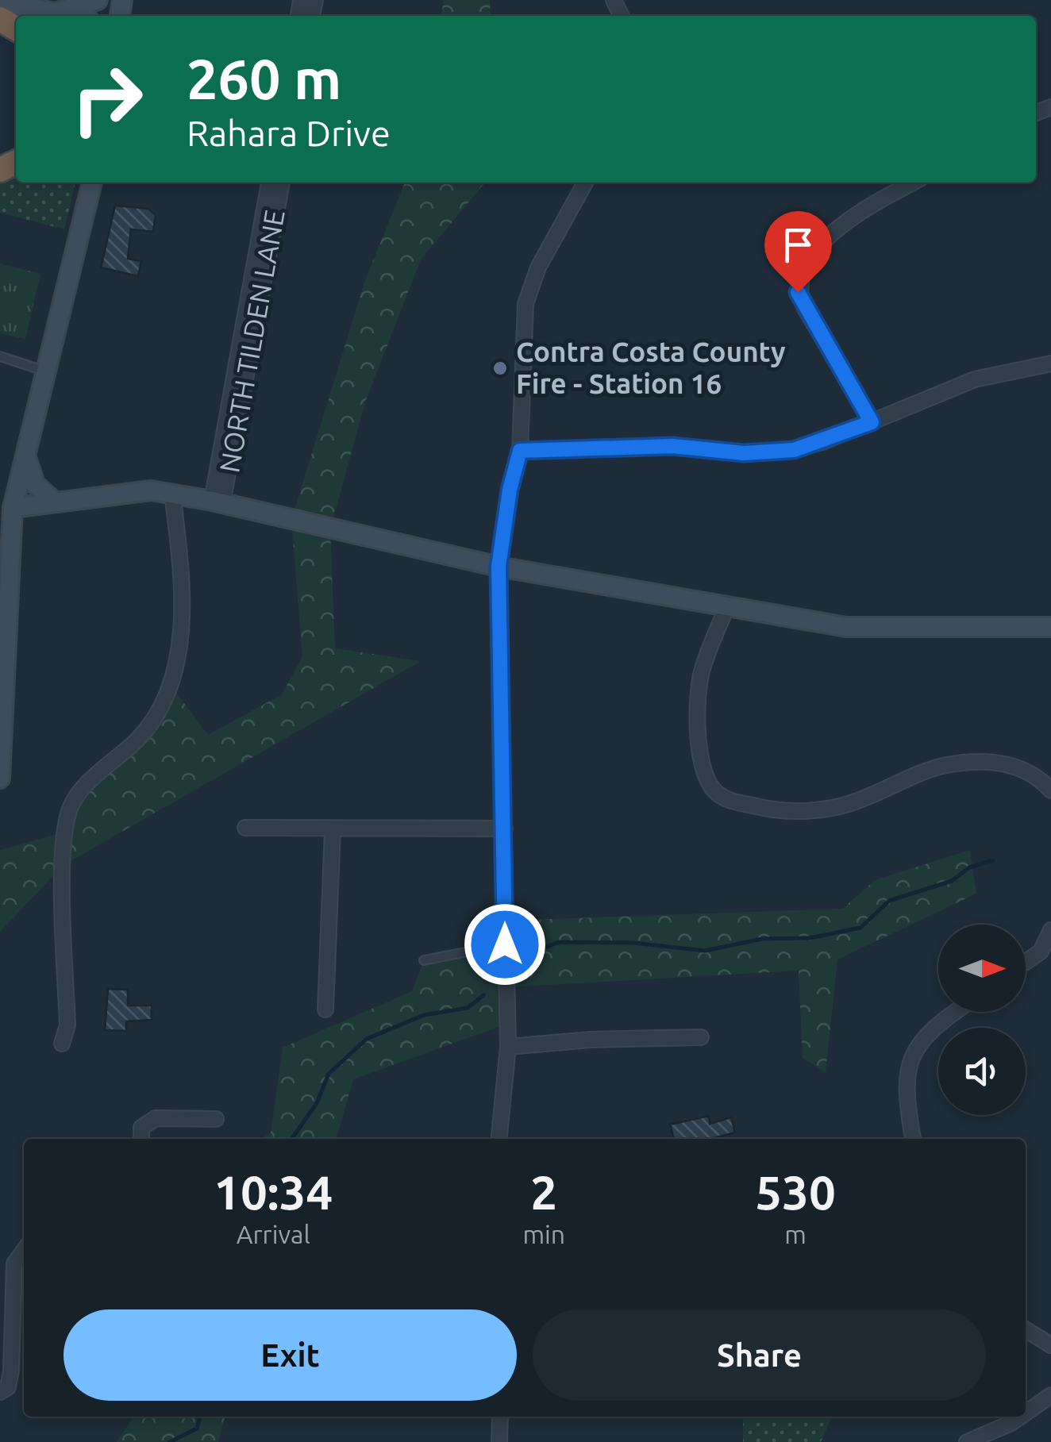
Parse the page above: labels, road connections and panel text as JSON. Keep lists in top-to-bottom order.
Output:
{
  "streets": {
    "street": ["NORTH TILDEN LANE"]
  },
  "places": ["Contra Costa County Fire - Station 16"],
  "north": "right",
  "page": {
    "turn": ["260 m", "Rahara Drive"],
    "eta": [
      "10:34",
      "Arrival",
      "2",
      "min",
      "530",
      "m"
    ],
    "buttons": ["Exit", "Share"]
  }
}
